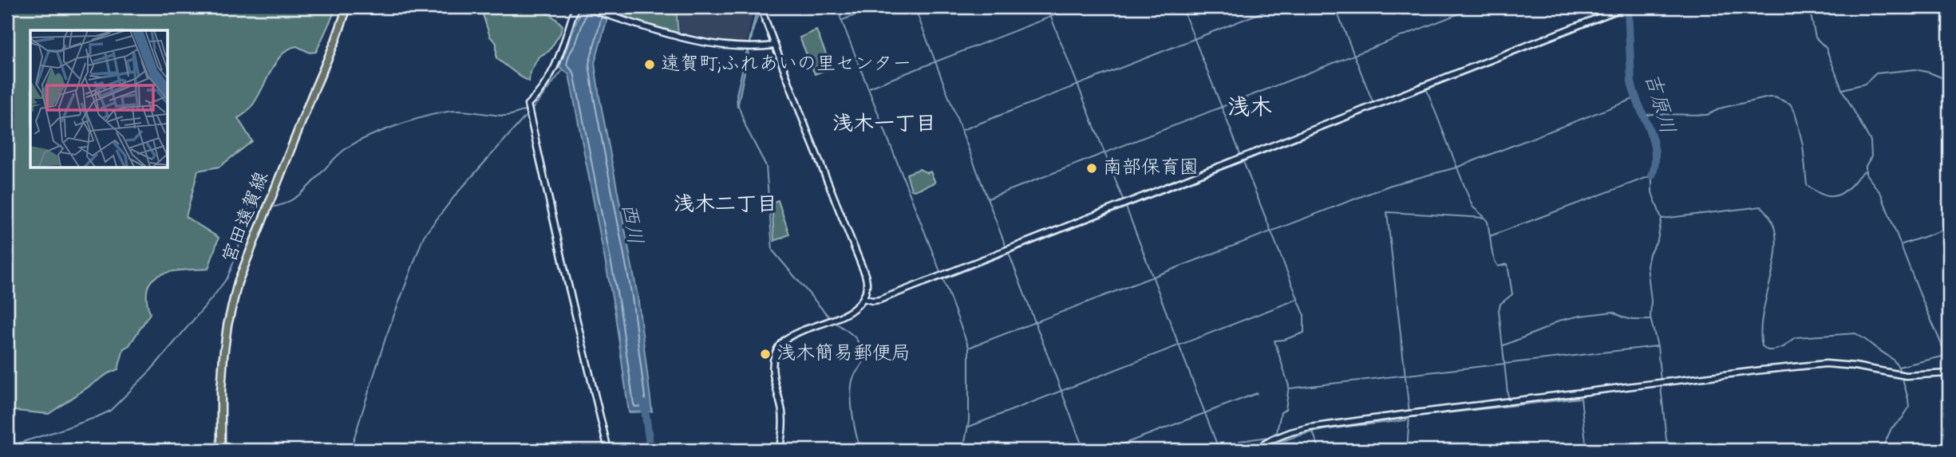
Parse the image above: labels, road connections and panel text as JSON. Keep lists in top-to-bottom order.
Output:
{
  "streets": {
    "main road": ["宮田遠賀線"]
  },
  "districts": ["浅木", "浅木一丁目", "浅木二丁目"],
  "water": ["吉原川", "西川"],
  "places": ["遠賀町;ふれあいの里センター", "南部保育園", "浅木簡易郵便局"]
}
